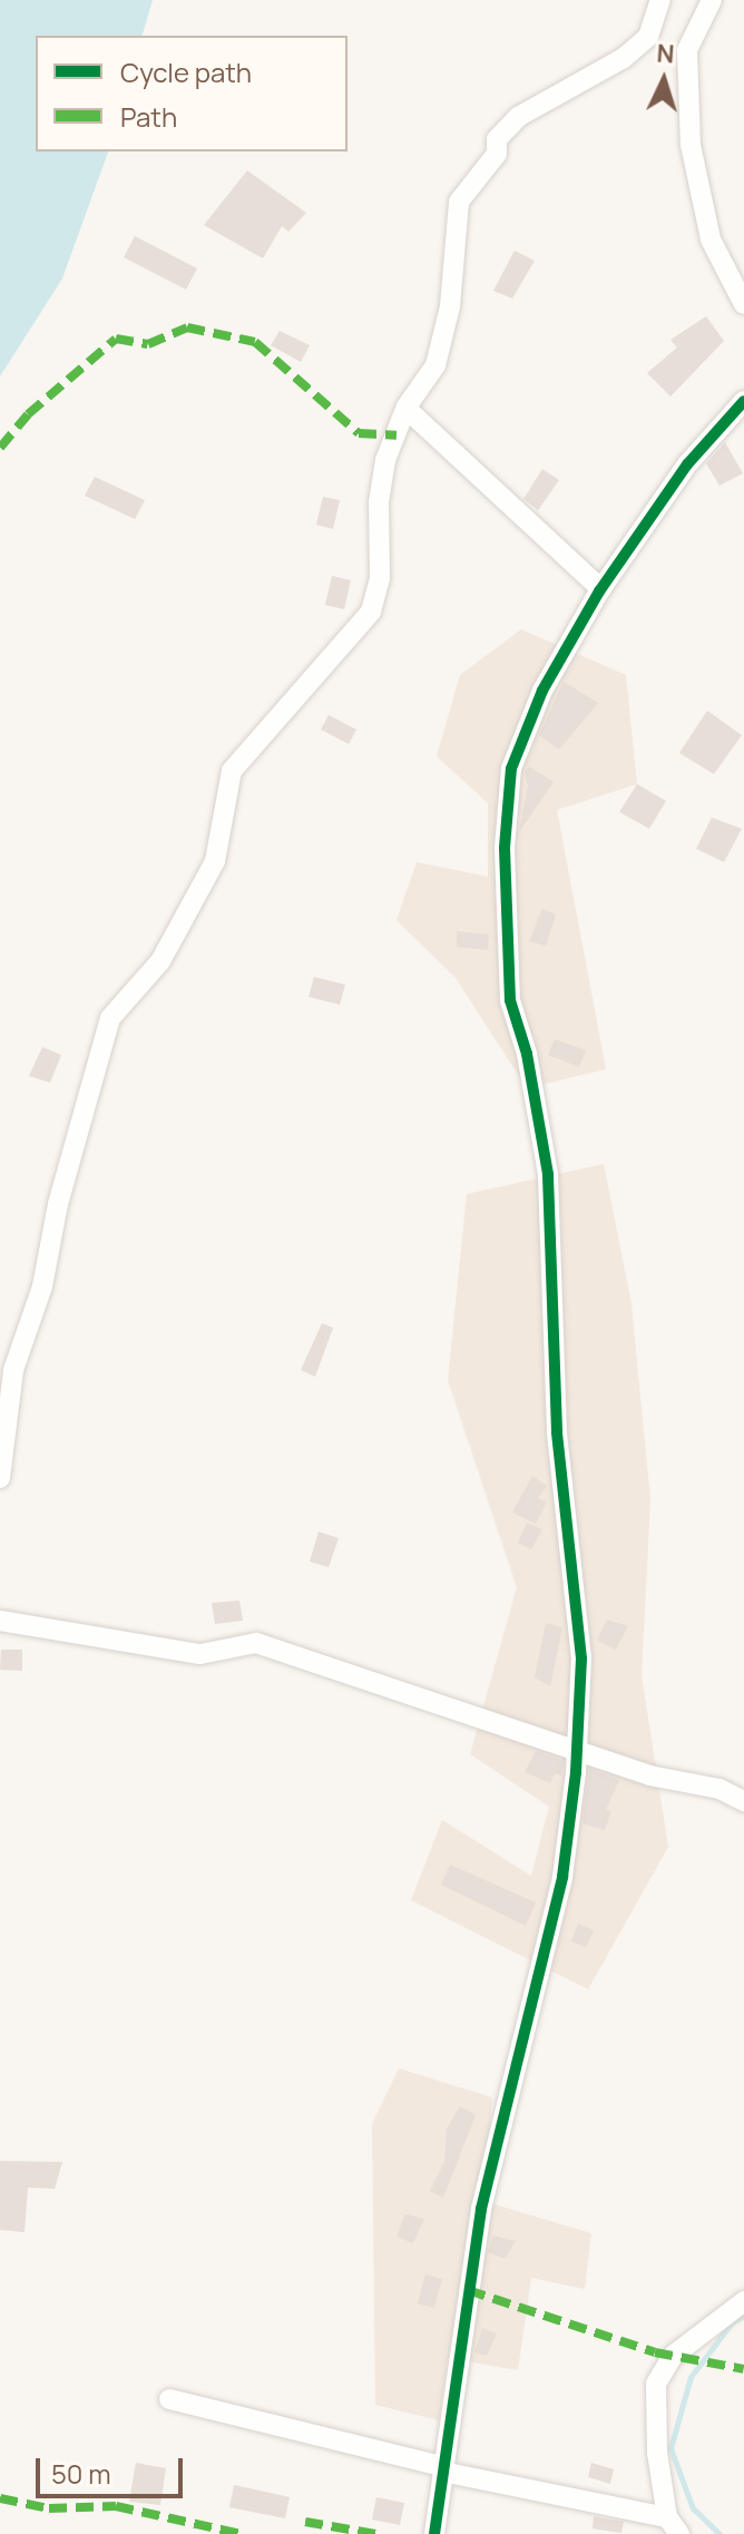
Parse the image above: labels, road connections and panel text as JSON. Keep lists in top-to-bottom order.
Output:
{
  "legend": ["Cycle path", "Path"],
  "scale_bar": "50 m",
  "north": "top"
}
